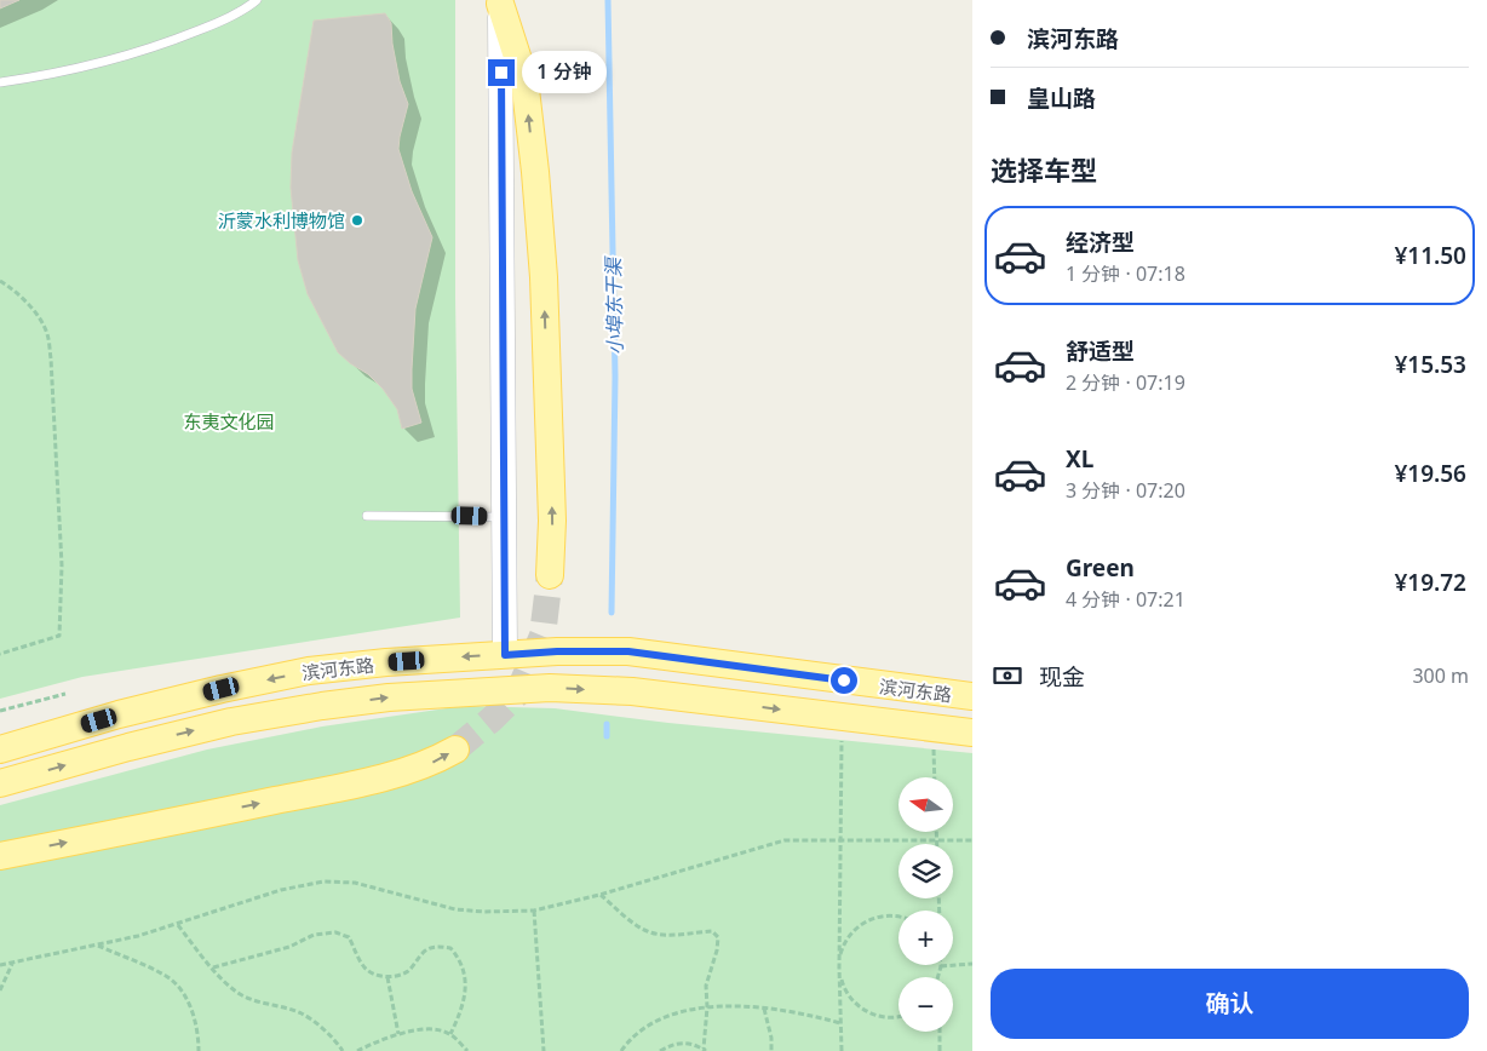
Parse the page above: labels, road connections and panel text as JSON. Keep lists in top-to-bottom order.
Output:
{
  "streets": {
    "main road": ["滨河东路"]
  },
  "water": ["小埠东干渠"],
  "parks": ["东夷文化园"],
  "places": ["沂蒙水利博物馆"],
  "north": "left",
  "page": {
    "banner": ["滨河东路", "皇山路"],
    "bubble": "1 分钟",
    "heading": "选择车型",
    "list": [
      {
        "name": "经济型",
        "note": "1 分钟 · 07:18",
        "value": "¥11.50"
      },
      {
        "name": "舒适型",
        "note": "2 分钟 · 07:19",
        "value": "¥15.53"
      },
      {
        "name": "XL",
        "note": "3 分钟 · 07:20",
        "value": "¥19.56"
      },
      {
        "name": "Green",
        "note": "4 分钟 · 07:21",
        "value": "¥19.72"
      }
    ],
    "pay": ["现金", "300 m"],
    "map_buttons": ["+", "−"],
    "buttons": "确认"
  }
}
